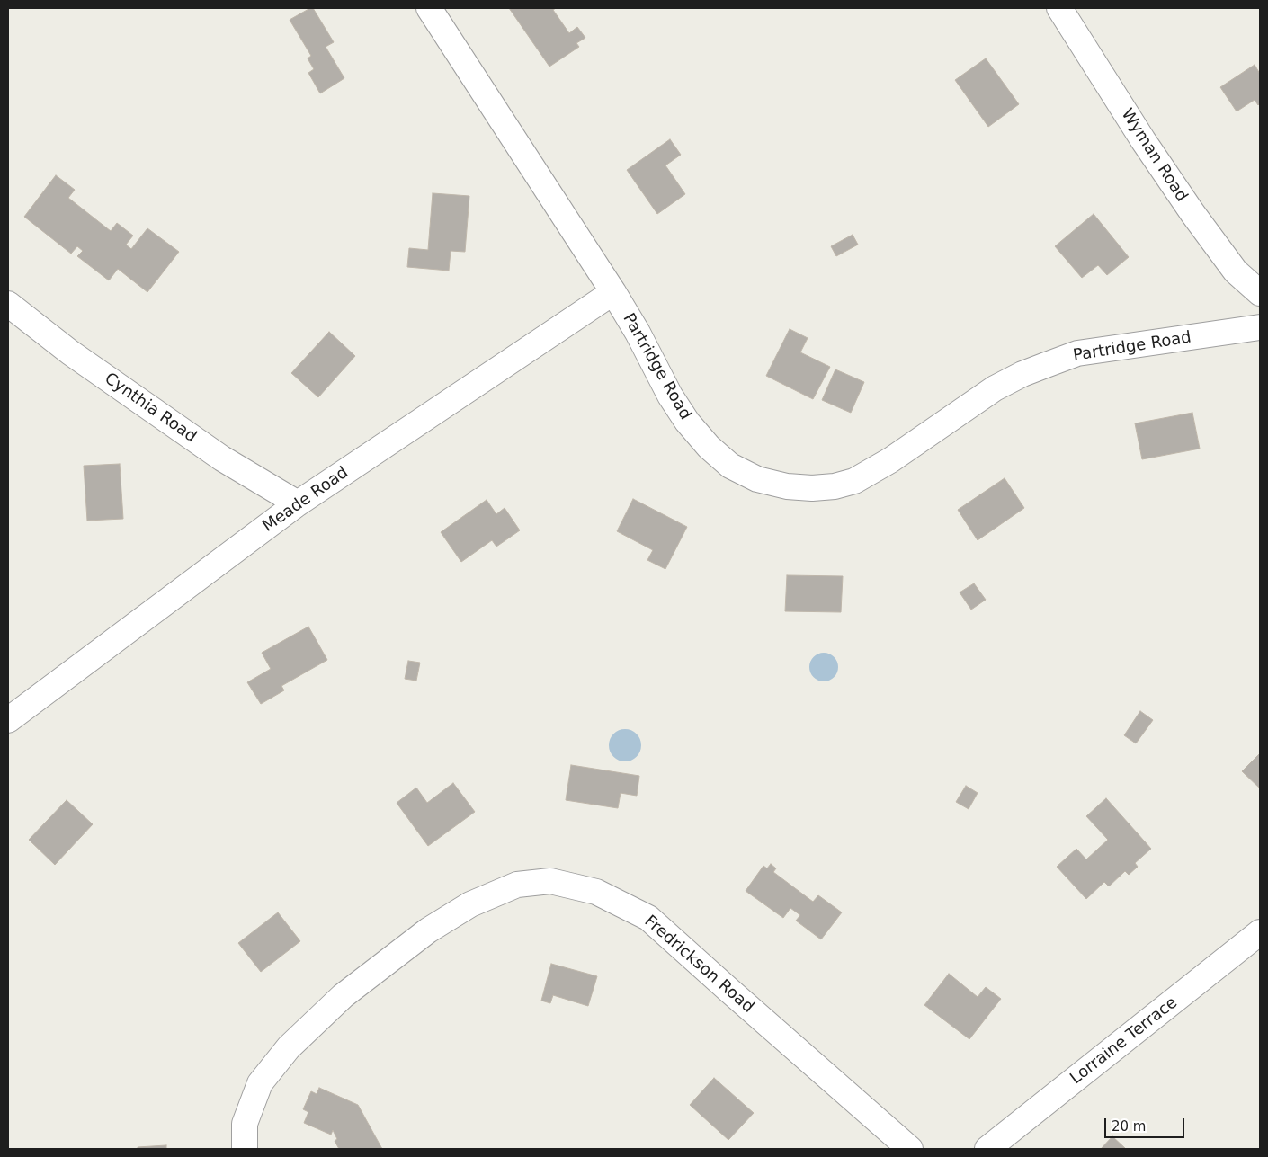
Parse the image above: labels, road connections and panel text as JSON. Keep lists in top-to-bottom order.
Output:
{
  "streets": {
    "street": [
      "Wyman Road",
      "Partridge Road",
      "Cynthia Road",
      "Meade Road",
      "Fredrickson Road",
      "Lorraine Terrace"
    ]
  },
  "crossings": [
    ["Partridge Road", "Meade Road"],
    ["Cynthia Road", "Meade Road"]
  ],
  "scale_bar": "20 m"
}
